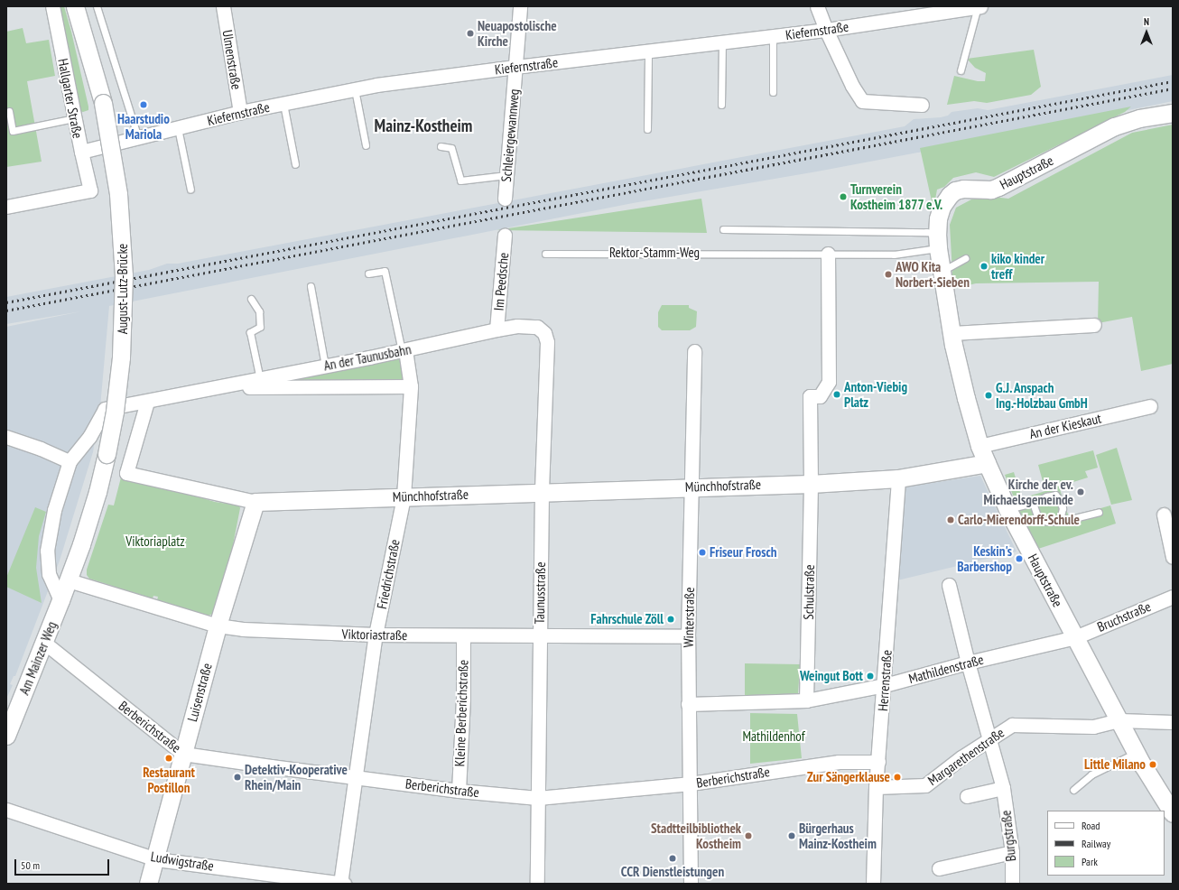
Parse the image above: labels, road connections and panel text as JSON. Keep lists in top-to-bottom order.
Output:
{
  "streets": {
    "street": [
      "Kiefernstraße",
      "Ulmenstraße",
      "Hallgarter Straße",
      "Schleiergewannweg",
      "Hauptstraße",
      "Im Peedsche",
      "August-Lutz-Brücke",
      "An der Taunusbahn",
      "An der Kieskaut",
      "Münchhofstraße",
      "Friedrichstraße",
      "Schulstraße",
      "Taunusstraße",
      "Bruchstraße",
      "Winterstraße",
      "Viktoriastraße",
      "Am Mainzer Weg",
      "Mathildenstraße",
      "Herrenstraße",
      "Luisenstraße",
      "Kleine Berberichstraße",
      "Berberichstraße",
      "Margarethenstraße",
      "Burgstraße",
      "Ludwigstraße"
    ],
    "lane": ["Rektor-Stamm-Weg"]
  },
  "crossings": [
    ["Kiefernstraße", "Ulmenstraße"],
    ["Kiefernstraße", "Hallgarter Straße"],
    ["Kiefernstraße", "Schleiergewannweg"],
    ["Hauptstraße", "An der Kieskaut"],
    ["Hauptstraße", "Münchhofstraße"],
    ["Hauptstraße", "Bruchstraße"],
    ["Hauptstraße", "Mathildenstraße"],
    ["Hauptstraße", "Margarethenstraße"],
    ["Rektor-Stamm-Weg", "Schulstraße"],
    ["Im Peedsche", "An der Taunusbahn"],
    ["August-Lutz-Brücke", "Viktoriastraße"],
    ["August-Lutz-Brücke", "Am Mainzer Weg"],
    ["An der Taunusbahn", "Münchhofstraße"],
    ["An der Taunusbahn", "Friedrichstraße"],
    ["An der Taunusbahn", "Taunusstraße"],
    ["Münchhofstraße", "Friedrichstraße"],
    ["Münchhofstraße", "Schulstraße"],
    ["Münchhofstraße", "Taunusstraße"],
    ["Münchhofstraße", "Winterstraße"],
    ["Münchhofstraße", "Herrenstraße"],
    ["Münchhofstraße", "Luisenstraße"],
    ["Friedrichstraße", "Viktoriastraße"],
    ["Friedrichstraße", "Berberichstraße"],
    ["Friedrichstraße", "Ludwigstraße"],
    ["Schulstraße", "Mathildenstraße"],
    ["Taunusstraße", "Viktoriastraße"],
    ["Taunusstraße", "Berberichstraße"],
    ["Bruchstraße", "Mathildenstraße"],
    ["Winterstraße", "Viktoriastraße"],
    ["Winterstraße", "Mathildenstraße"],
    ["Winterstraße", "Berberichstraße"],
    ["Viktoriastraße", "Am Mainzer Weg"],
    ["Viktoriastraße", "Luisenstraße"],
    ["Viktoriastraße", "Kleine Berberichstraße"],
    ["Am Mainzer Weg", "Berberichstraße"],
    ["Mathildenstraße", "Herrenstraße"],
    ["Mathildenstraße", "Burgstraße"],
    ["Herrenstraße", "Berberichstraße"],
    ["Herrenstraße", "Margarethenstraße"],
    ["Luisenstraße", "Berberichstraße"],
    ["Luisenstraße", "Ludwigstraße"],
    ["Kleine Berberichstraße", "Berberichstraße"],
    ["Margarethenstraße", "Burgstraße"]
  ],
  "districts": ["Mainz-Kostheim"],
  "parks": ["Viktoriaplatz", "Mathildenhof"],
  "places": [
    "Neuapostolische Kirche",
    "Haarstudio Mariola",
    "Turnverein Kostheim 1877 e.V.",
    "kiko kinder treff",
    "AWO Kita Norbert-Sieben",
    "Anton-Viebig Platz",
    "G.J. Anspach Ing.-Holzbau GmbH",
    "Kirche der ev. Michaelsgemeinde",
    "Carlo-Mierendorff-Schule",
    "Friseur Frosch",
    "Keskin's Barbershop",
    "Fahrschule Zöll",
    "Weingut Bott",
    "Restaurant Postillon",
    "Little Milano",
    "Detektiv-Kooperative Rhein/Main",
    "Zur Sängerklause",
    "Stadtteilbibliothek Kostheim",
    "Bürgerhaus Mainz-Kostheim",
    "CCR Dienstleistungen"
  ],
  "legend": ["Road", "Railway", "Park"],
  "scale_bar": "50 m",
  "north": "top"
}
